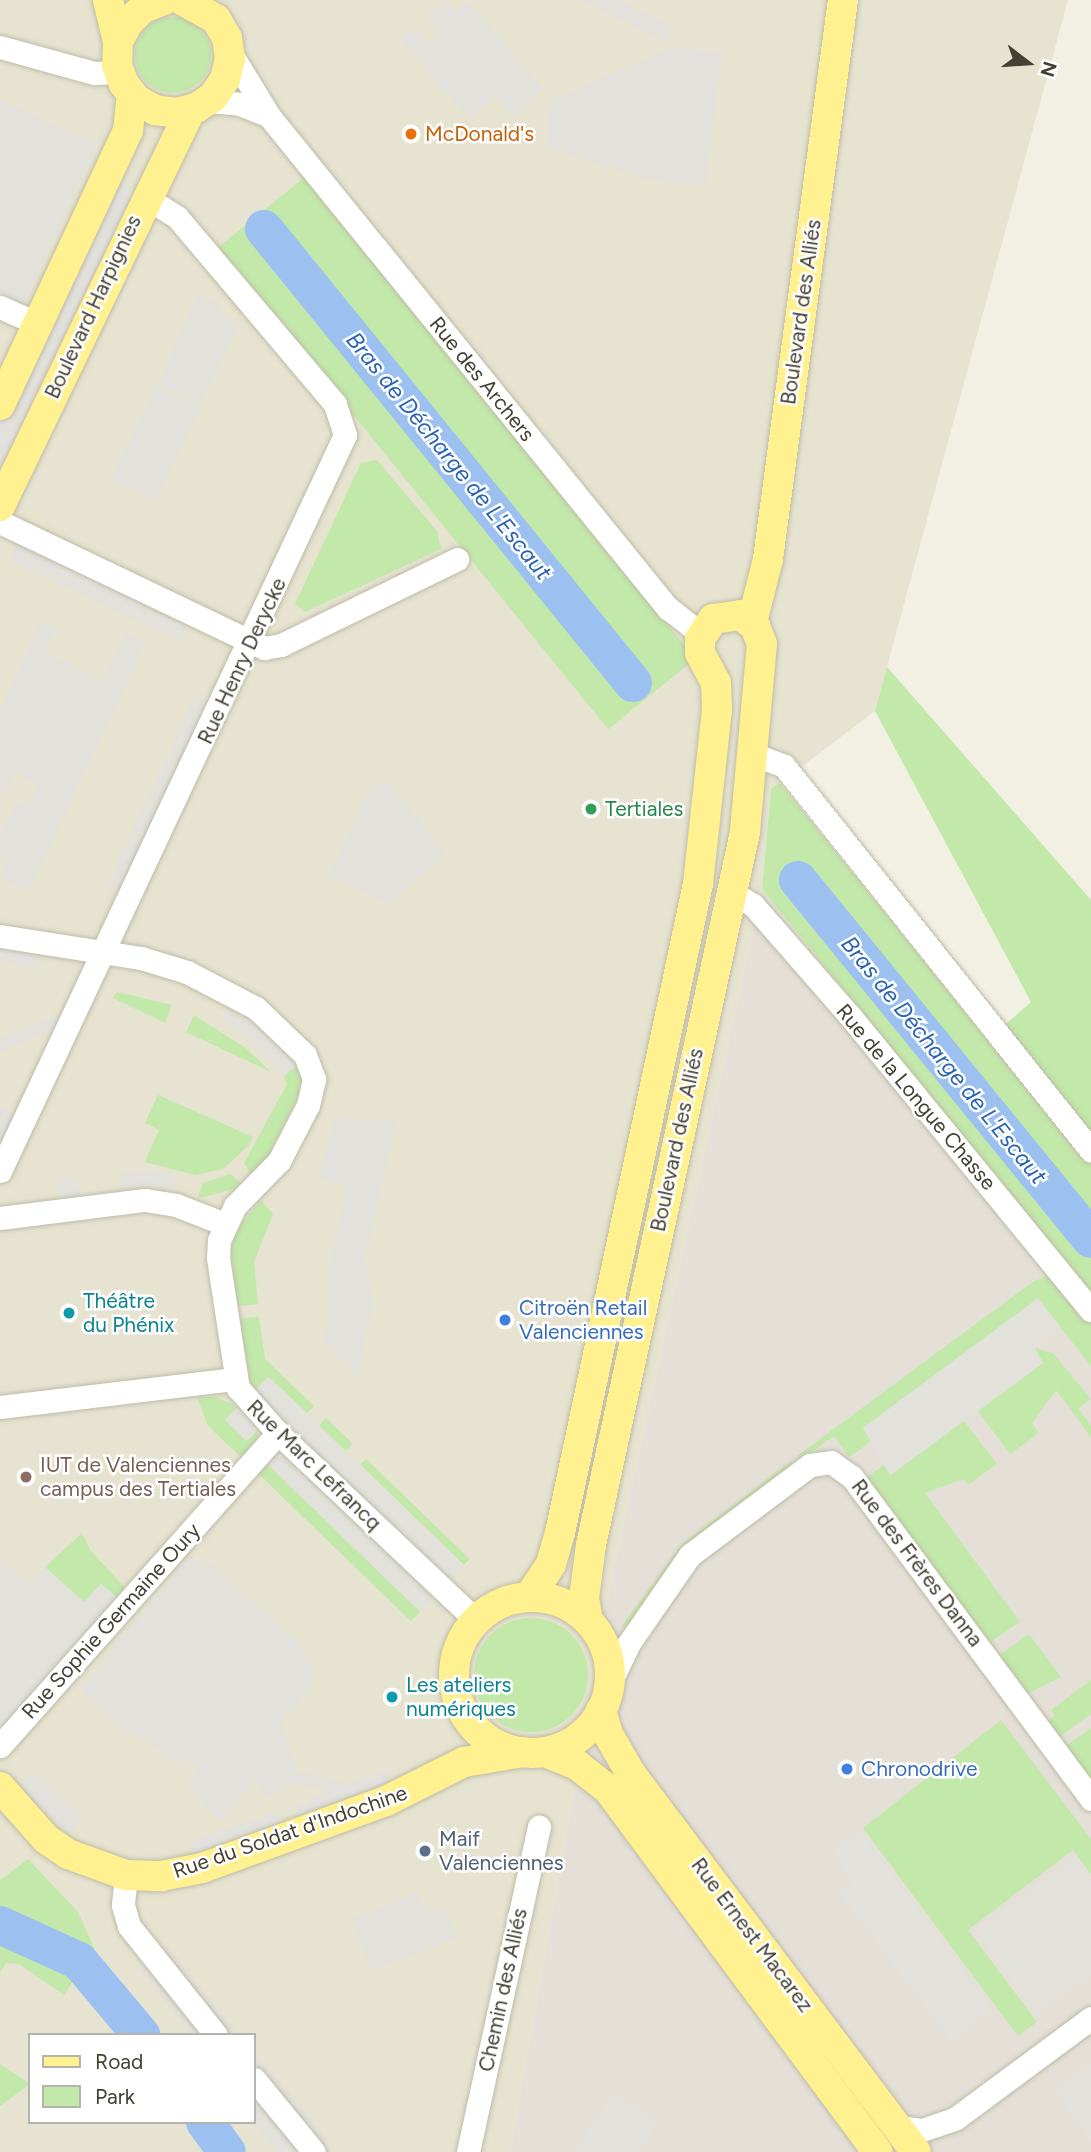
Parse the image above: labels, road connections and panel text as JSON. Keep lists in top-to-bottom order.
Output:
{
  "streets": {
    "main road": [
      "Boulevard Harpignies",
      "Boulevard des Alliés",
      "Rue du Soldat d'Indochine",
      "Rue Ernest Macarez"
    ],
    "street": [
      "Rue des Archers",
      "Rue Henry Derycke",
      "Rue de la Longue Chasse",
      "Rue Marc Lefrancq",
      "Rue des Frères Danna",
      "Rue Sophie Germaine Oury",
      "Chemin des Alliés"
    ]
  },
  "crossings": [
    ["Boulevard Harpignies", "Rue des Archers"],
    ["Boulevard Harpignies", "Rue Henry Derycke"],
    ["Boulevard des Alliés", "Rue des Archers"],
    ["Boulevard des Alliés", "Rue de la Longue Chasse"],
    ["Boulevard des Alliés", "Rue Marc Lefrancq"],
    ["Boulevard des Alliés", "Rue des Frères Danna"],
    ["Boulevard des Alliés", "Rue du Soldat d'Indochine"],
    ["Boulevard des Alliés", "Rue Ernest Macarez"],
    ["Rue Henry Derycke", "Rue Marc Lefrancq"],
    ["Rue Marc Lefrancq", "Rue des Frères Danna"],
    ["Rue Marc Lefrancq", "Rue Sophie Germaine Oury"],
    ["Rue Marc Lefrancq", "Rue du Soldat d'Indochine"],
    ["Rue Marc Lefrancq", "Rue Ernest Macarez"],
    ["Rue des Frères Danna", "Rue du Soldat d'Indochine"],
    ["Rue des Frères Danna", "Rue Ernest Macarez"],
    ["Rue du Soldat d'Indochine", "Rue Ernest Macarez"]
  ],
  "water": ["Bras de Décharge de L'Escaut"],
  "places": [
    "McDonald's",
    "Tertiales",
    "Théâtre du Phénix",
    "Citroën Retail Valenciennes",
    "IUT de Valenciennes campus des Tertiales",
    "Les ateliers numériques",
    "Chronodrive",
    "Maif Valenciennes"
  ],
  "legend": ["Road", "Park"],
  "north": "right"
}
